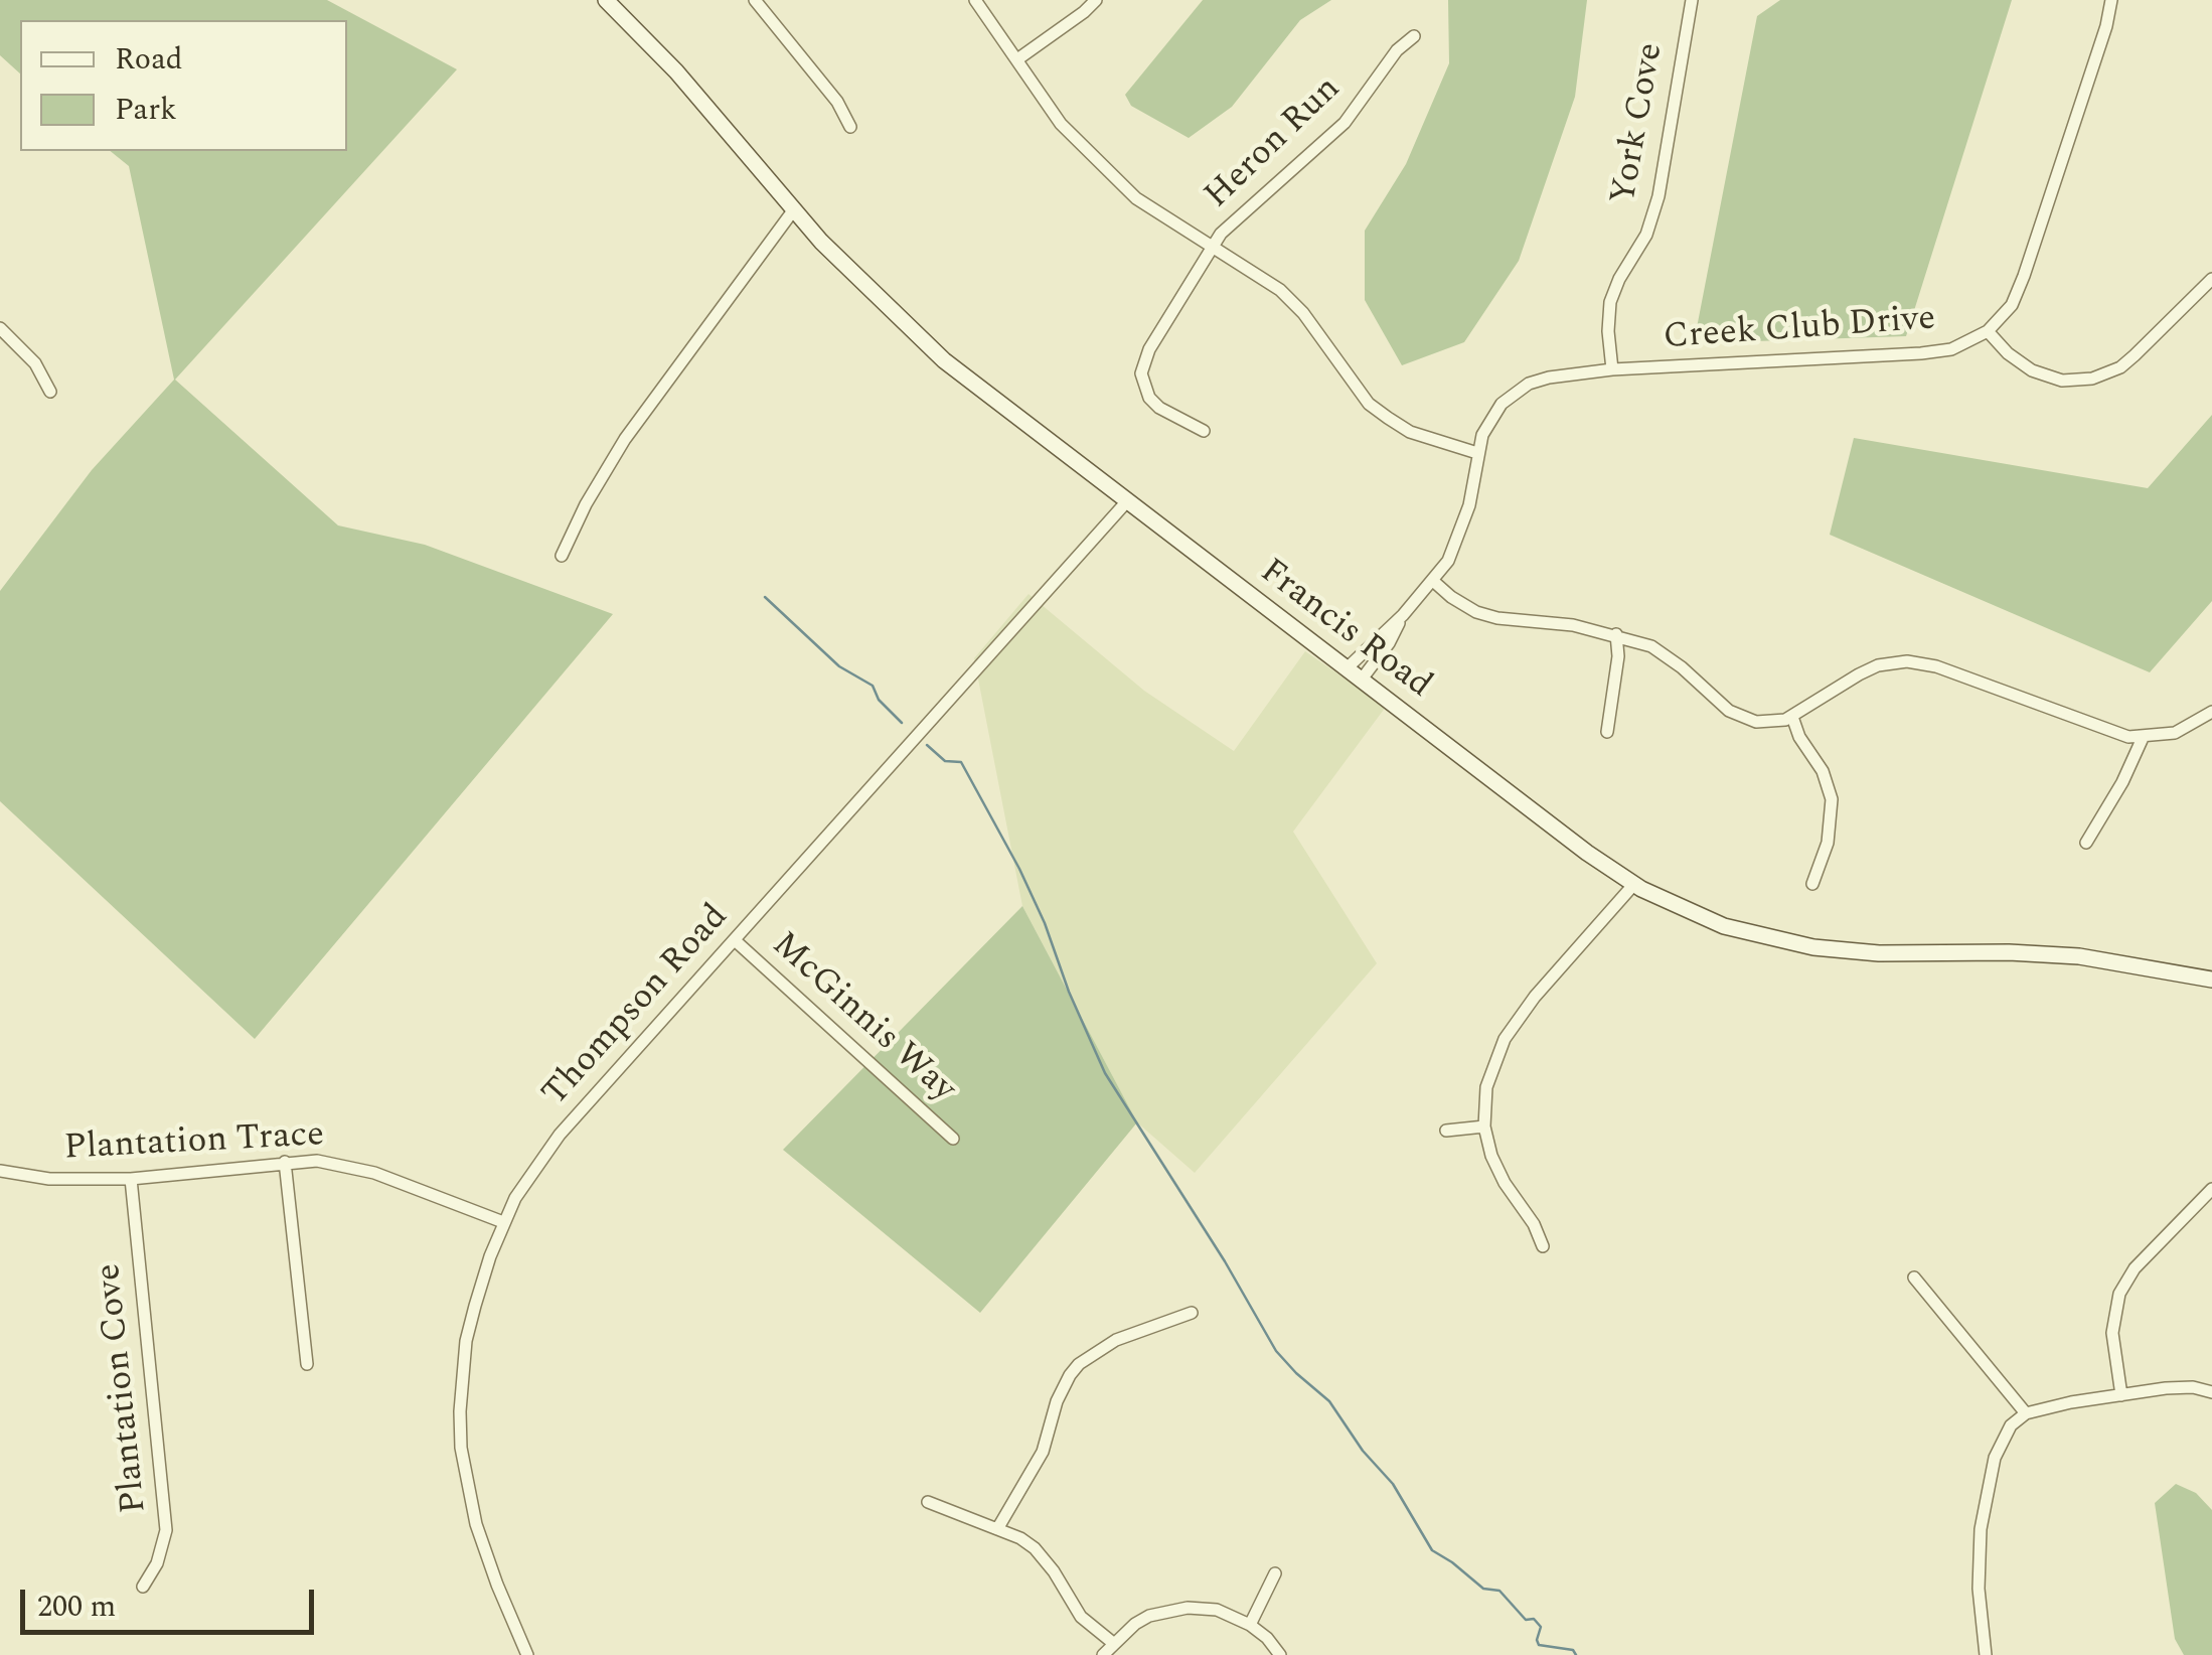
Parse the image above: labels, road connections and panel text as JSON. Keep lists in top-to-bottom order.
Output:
{
  "streets": {
    "street": [
      "York Cove",
      "Heron Run",
      "Creek Club Drive",
      "Francis Road",
      "Thompson Road",
      "McGinnis Way",
      "Plantation Trace",
      "Plantation Cove"
    ]
  },
  "crossings": [
    ["York Cove", "Creek Club Drive"],
    ["Creek Club Drive", "Francis Road"],
    ["Francis Road", "Thompson Road"],
    ["Thompson Road", "McGinnis Way"],
    ["Thompson Road", "Plantation Trace"],
    ["Plantation Trace", "Plantation Cove"]
  ],
  "legend": ["Road", "Park"],
  "scale_bar": "200 m"
}
